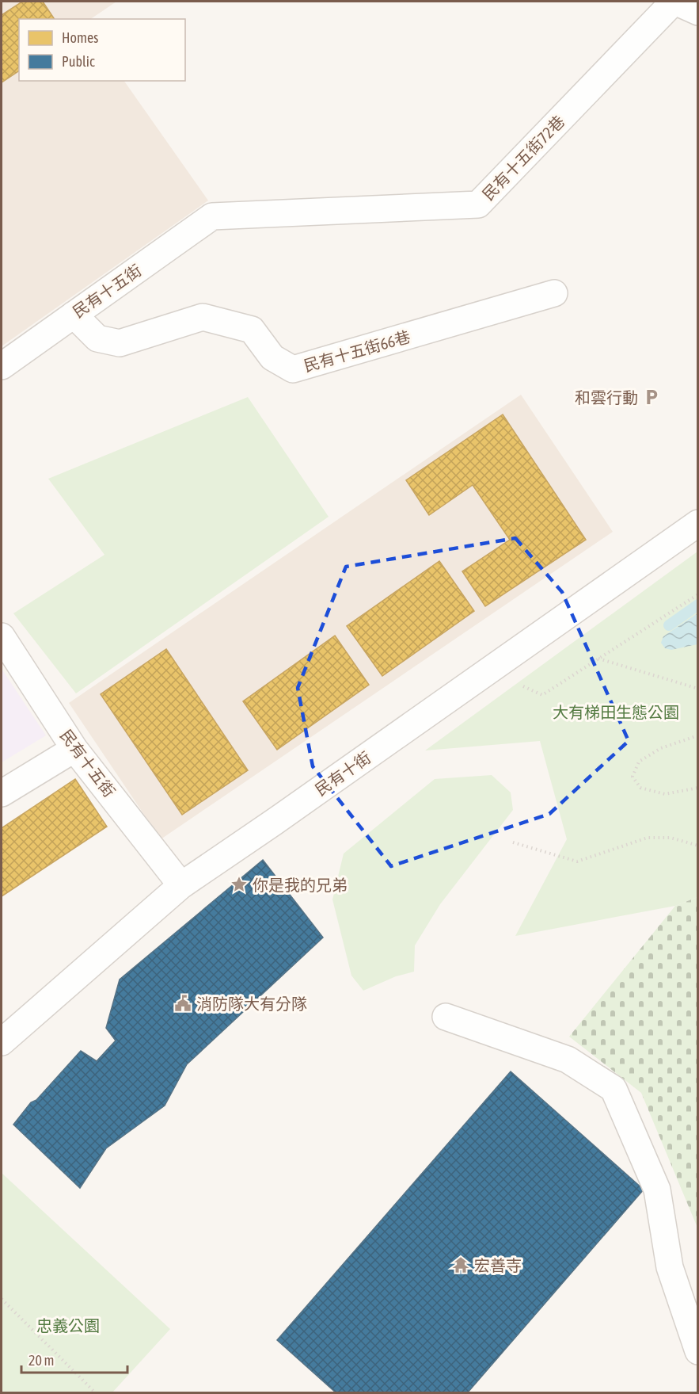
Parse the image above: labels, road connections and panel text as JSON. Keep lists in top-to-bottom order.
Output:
{
  "streets": {
    "street": [
      "民有十五街72巷",
      "民有十五街",
      "民有十五街66巷",
      "民有十街"
    ]
  },
  "crossings": [
    ["民有十五街72巷", "民有十五街"],
    ["民有十五街", "民有十五街66巷"],
    ["民有十五街", "民有十街"]
  ],
  "parks": ["大有梯田生態公園", "忠義公園"],
  "places": {
    "parking": ["和雲行動"],
    "place": ["你是我的兄弟"],
    "public building": ["消防隊大有分隊"],
    "temple": ["宏善寺"]
  },
  "legend": ["Homes", "Public"],
  "scale_bar": "20 m"
}
